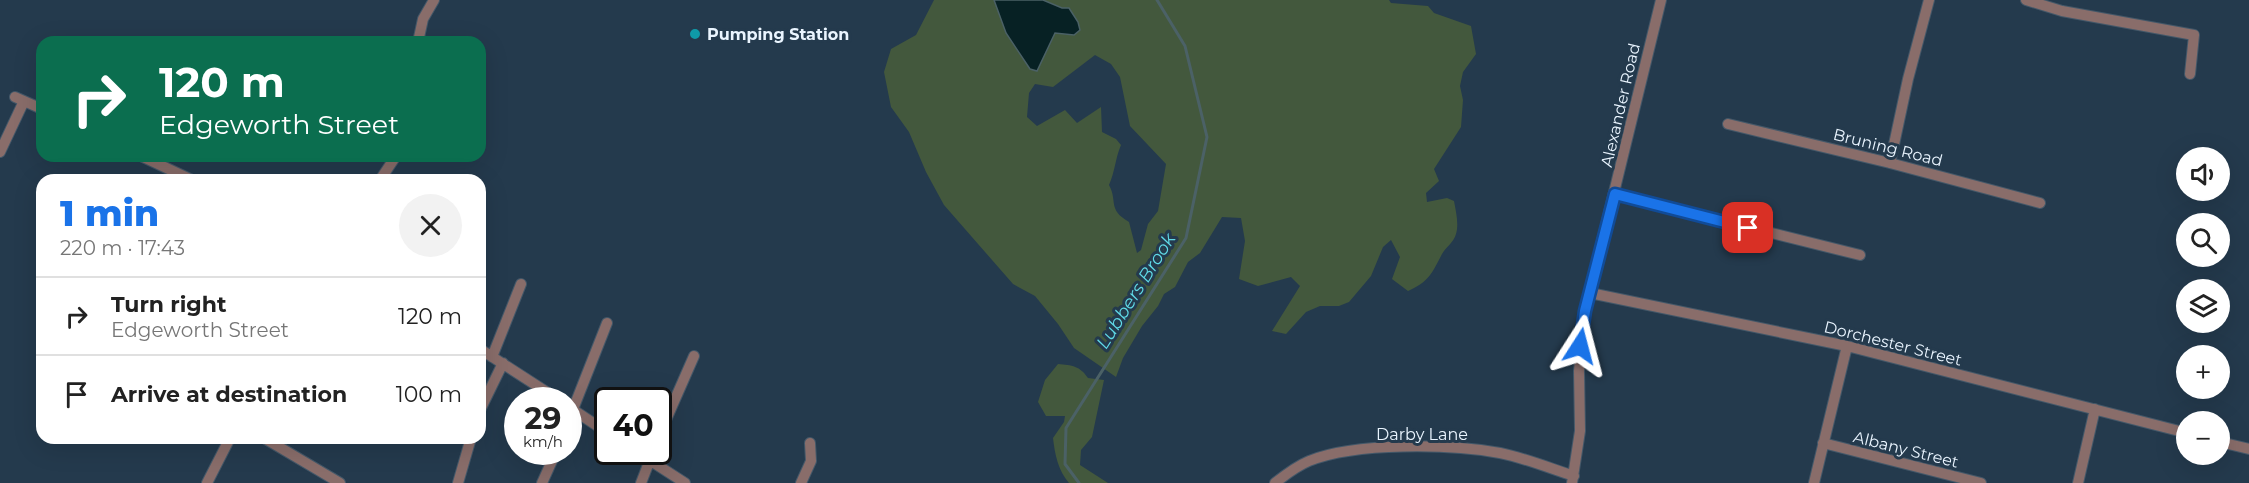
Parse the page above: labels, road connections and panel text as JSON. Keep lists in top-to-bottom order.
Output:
{
  "streets": {
    "street": [
      "Alexander Road",
      "Bruning Road",
      "Dorchester Street",
      "Darby Lane",
      "Albany Street"
    ]
  },
  "crossings": [
    ["Alexander Road", "Dorchester Street"],
    ["Alexander Road", "Darby Lane"]
  ],
  "water": ["Lubbers Brook"],
  "places": ["Pumping Station"],
  "page": {
    "turn": ["120 m", "Edgeworth Street"],
    "map_buttons": ["+", "−"],
    "heading": ["1 min", "220 m · 17:43"],
    "list": [
      {
        "name": "Turn right",
        "note": "Edgeworth Street",
        "value": "120 m"
      },
      {
        "name": "Arrive at destination",
        "value": "100 m"
      }
    ],
    "speed": "29 km/h",
    "limit": "40"
  }
}
